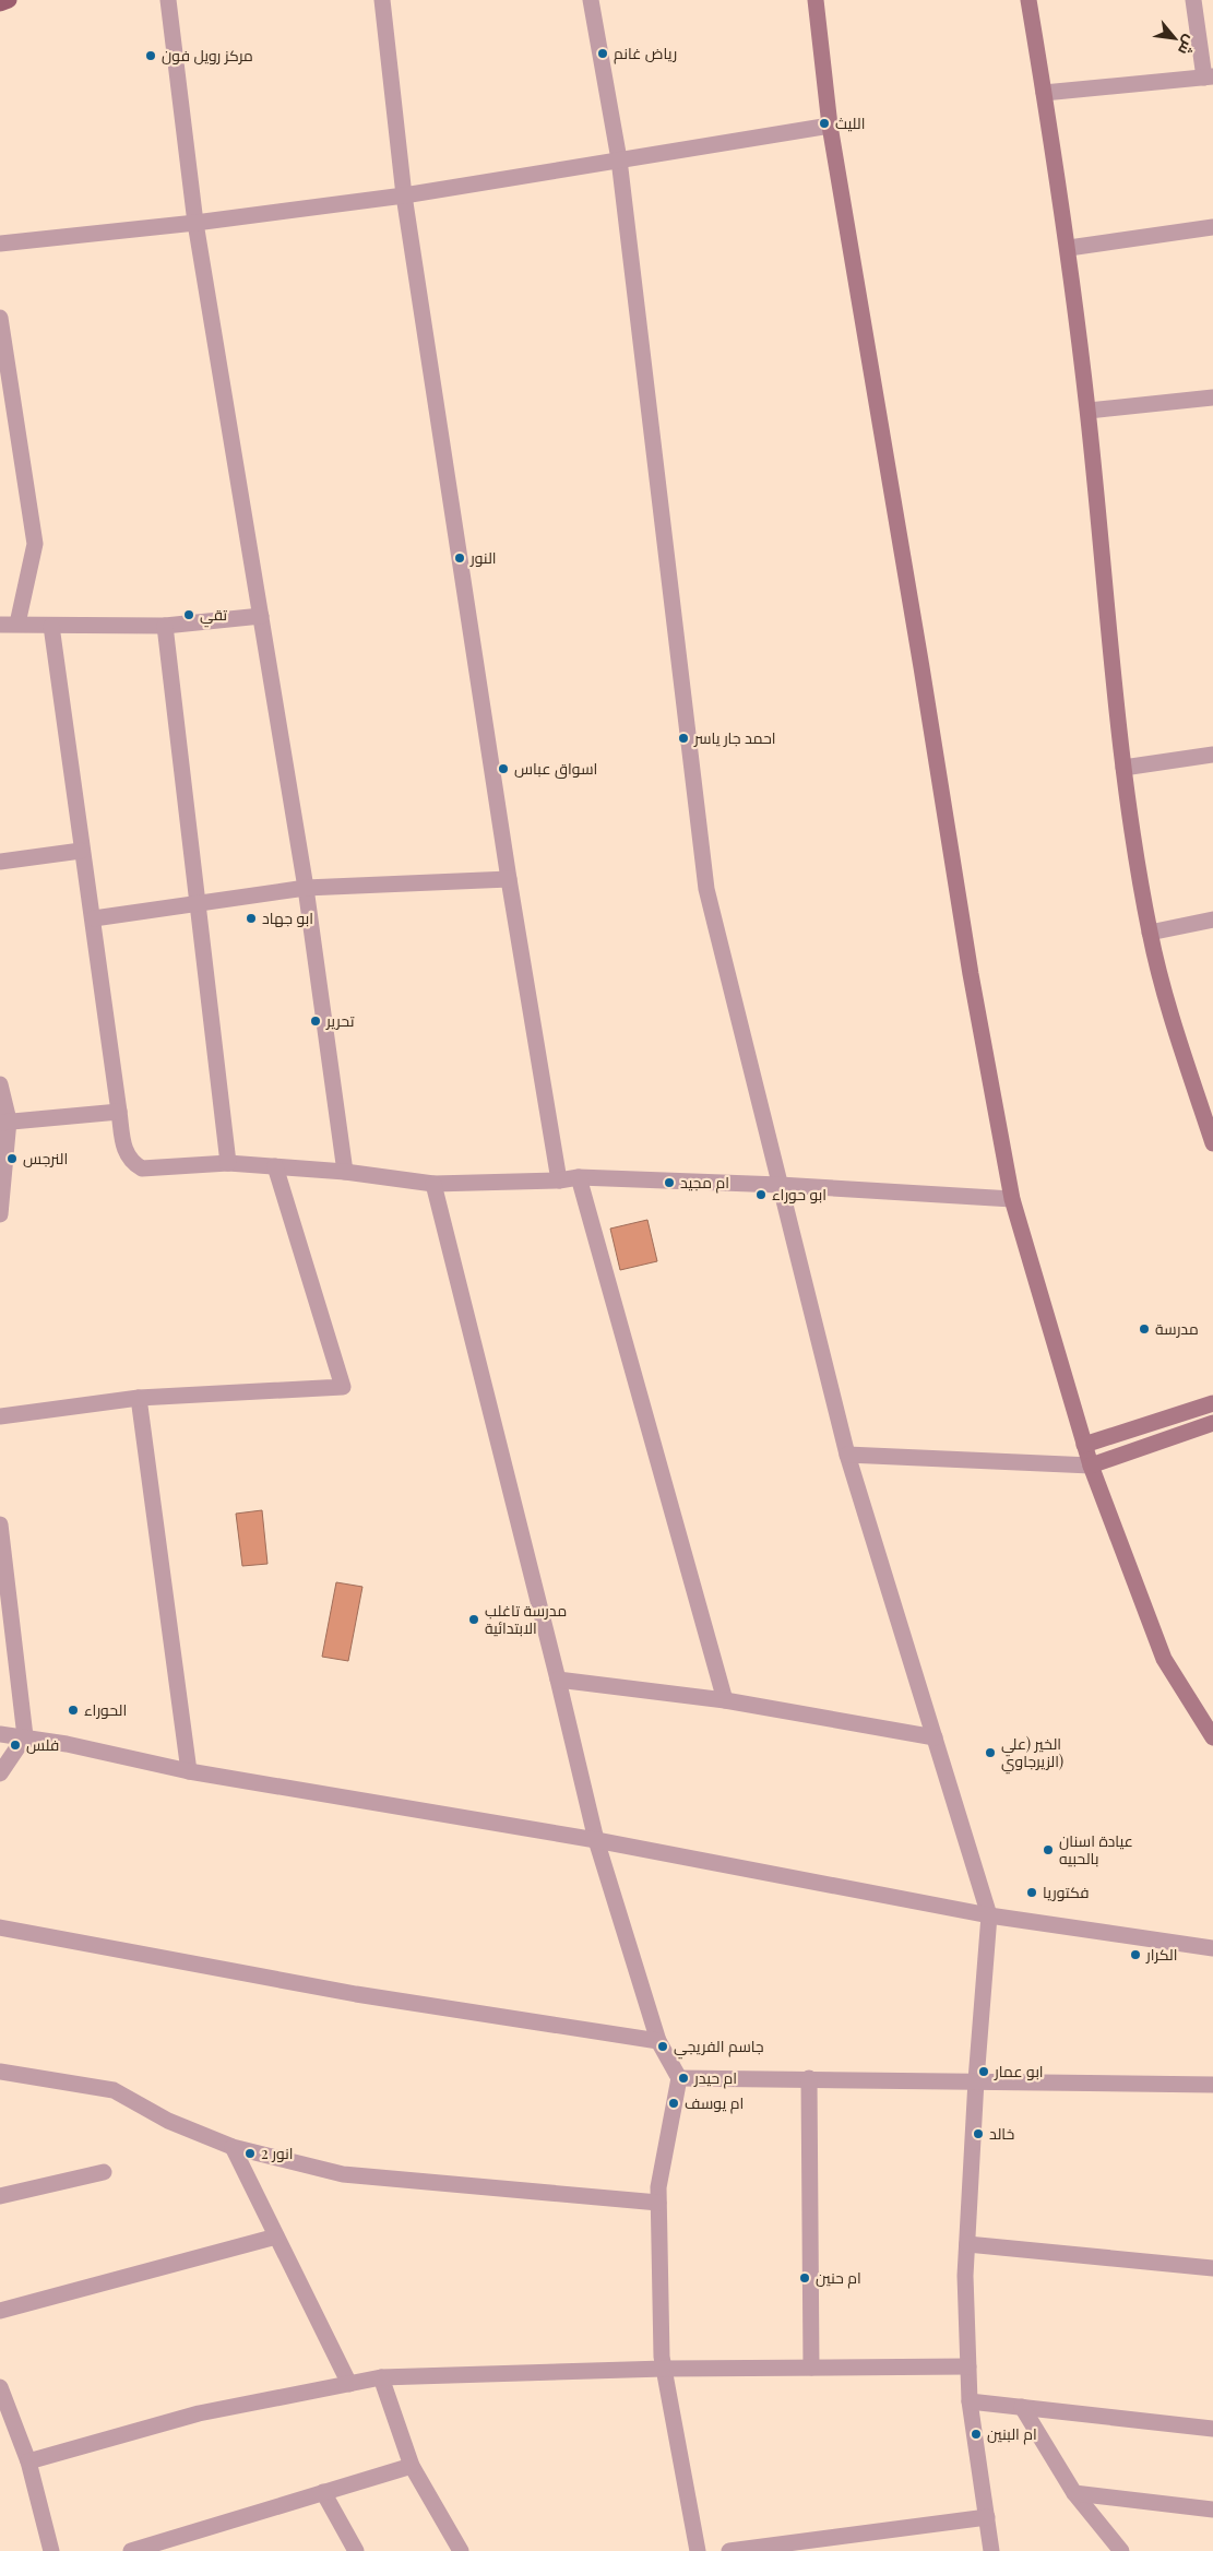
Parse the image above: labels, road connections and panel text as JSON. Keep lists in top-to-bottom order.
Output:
{
  "places": [
    "رياض غانم",
    "مركز رويل فون",
    "الليث",
    "النور",
    "تقي",
    "احمد جار ياسر",
    "اسواق عباس",
    "ابو جهاد",
    "تحرير",
    "النرجس",
    "ام مجيد",
    "ابو حوراء",
    "مدرسة",
    "مدرسة تاغلب الابتدائية",
    "الحوراء",
    "فلس",
    "الخير (علي الزيرجاوي)",
    "عيادة اسنان بالحبيه",
    "فكتوريا",
    "الكرار",
    "جاسم الفريجي",
    "ابو عمار",
    "ام حيدر",
    "ام يوسف",
    "خالد",
    "انور 2",
    "ام حنين",
    "ام البنين"
  ],
  "north": "bottom right"
}
